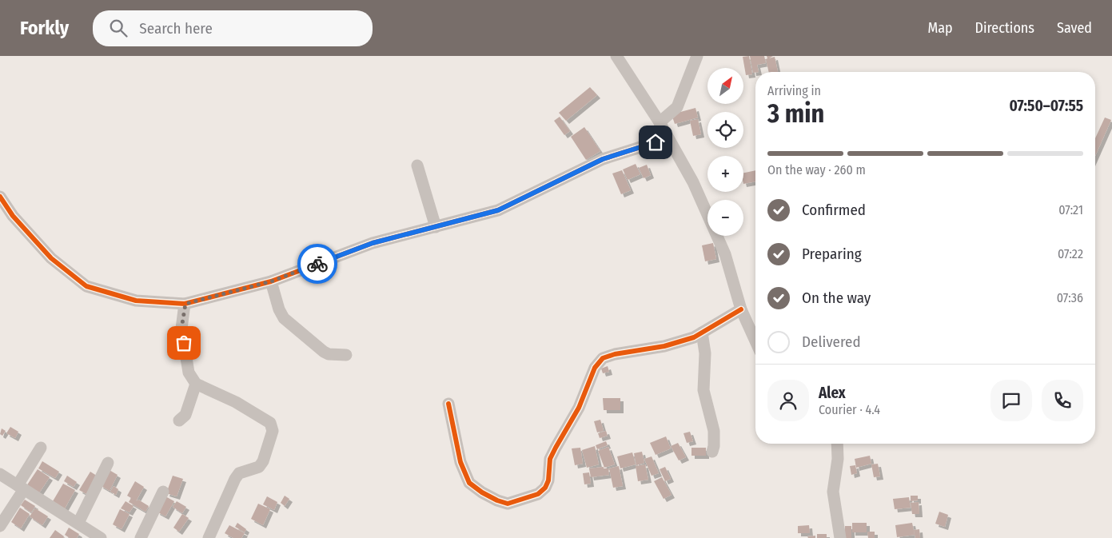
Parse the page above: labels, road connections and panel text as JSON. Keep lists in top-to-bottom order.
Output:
{
  "north": "top right",
  "page": {
    "header": "Forkly",
    "search": "Search here",
    "nav": ["Map", "Directions", "Saved"],
    "map_buttons": ["+", "−"],
    "heading": ["3 min", "Arriving in", "07:50–07:55"],
    "panel": ["Alex", "Courier · 4.4"],
    "bar": "On the way · 260 m",
    "list": [
      ["Confirmed", "07:21"],
      ["Preparing", "07:22"],
      ["On the way", "07:36"],
      "Delivered"
    ]
  }
}
